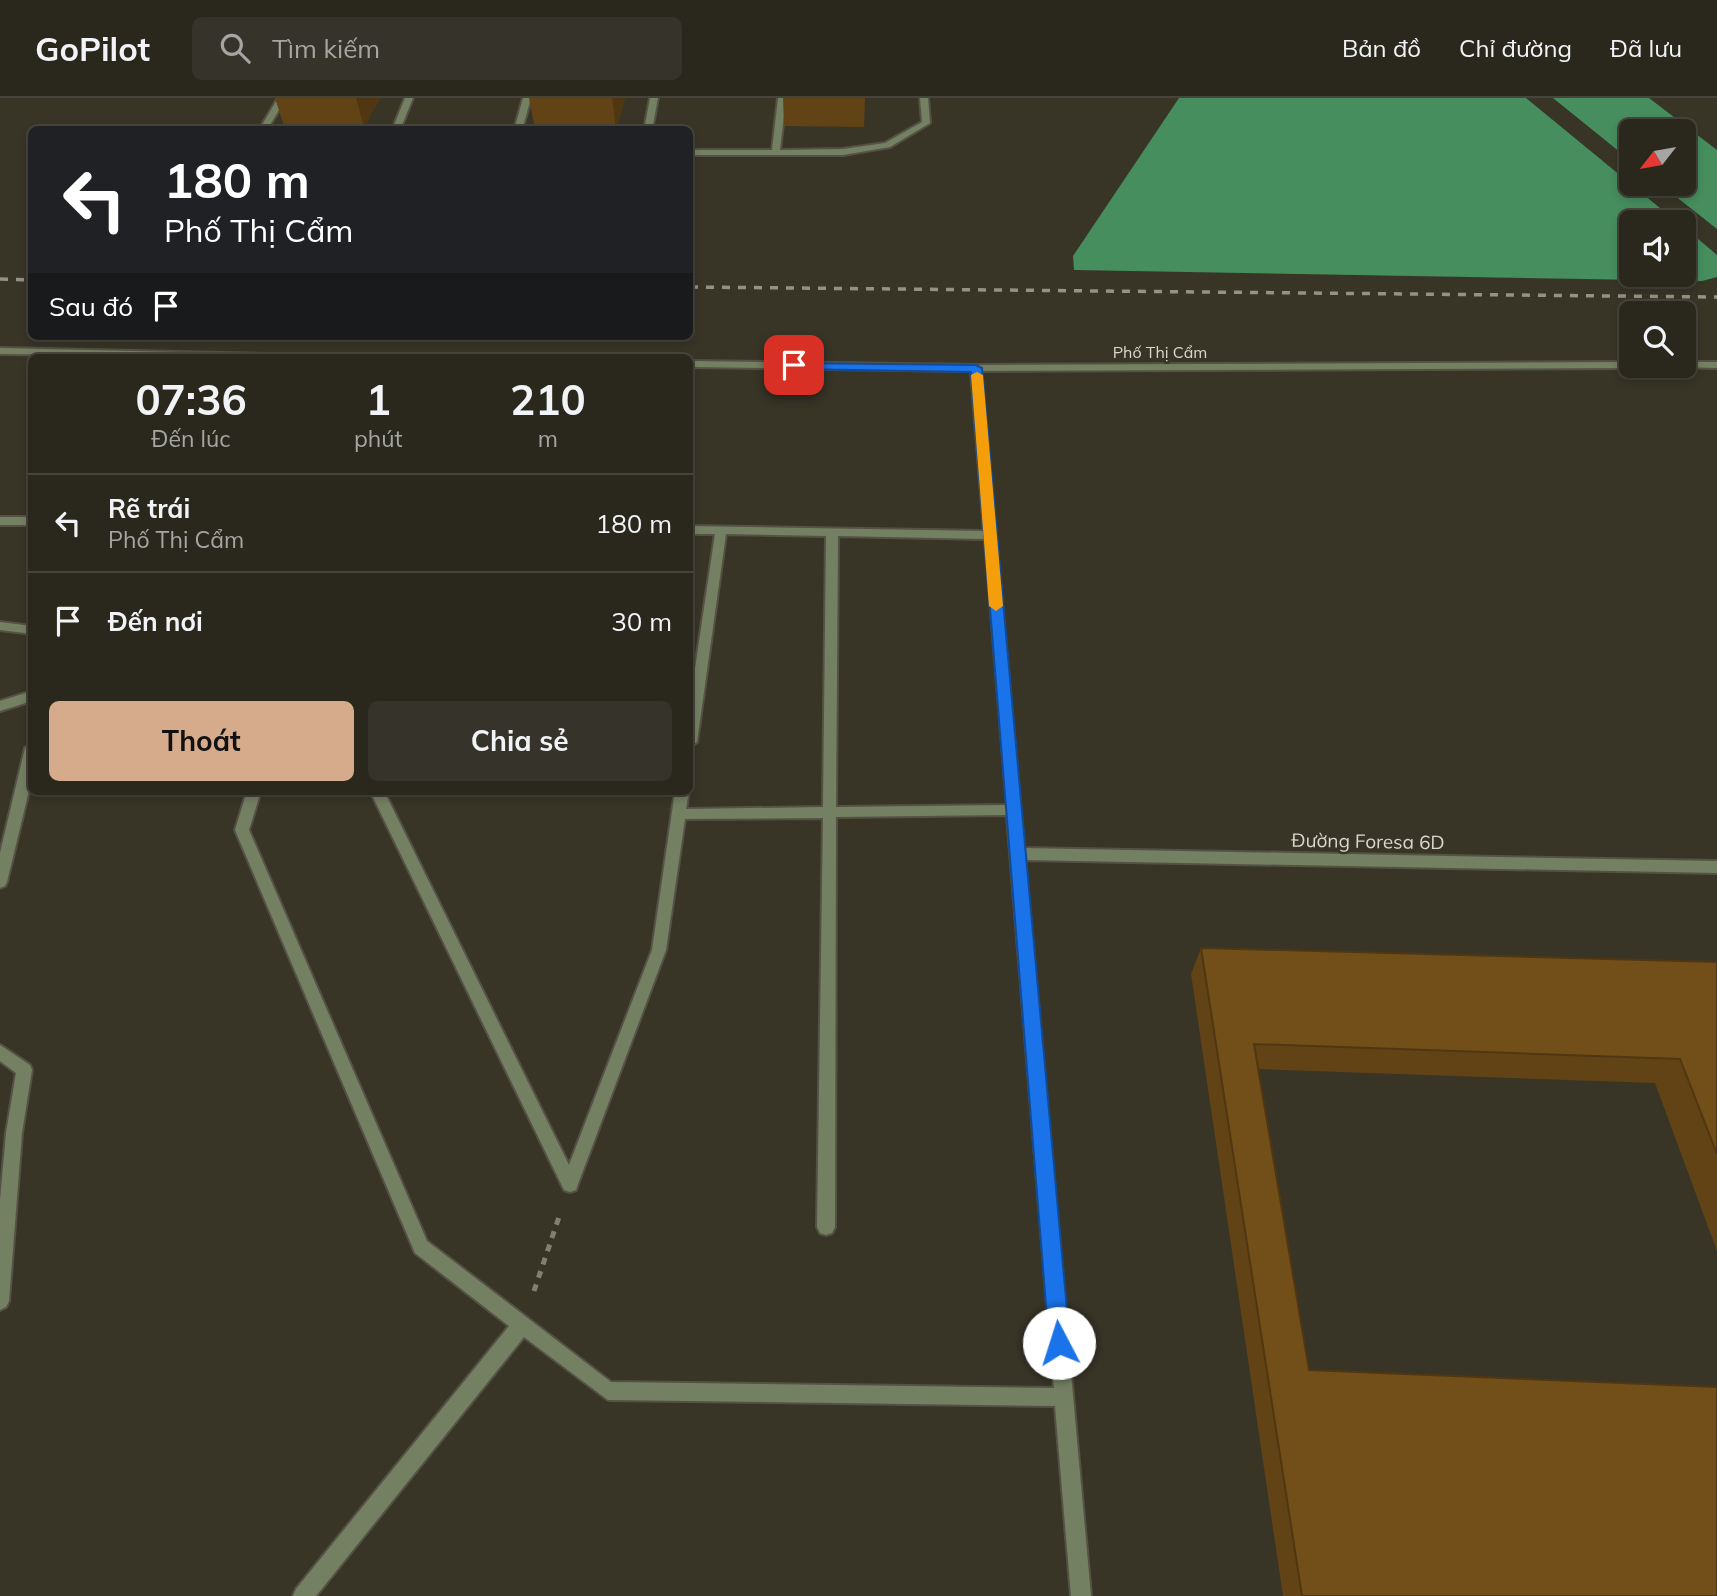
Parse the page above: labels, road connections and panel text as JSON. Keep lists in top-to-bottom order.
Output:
{
  "streets": {
    "street": ["Phố Thị Cẩm", "Đường Foresa 6D"]
  },
  "north": "bottom left",
  "page": {
    "header": "GoPilot",
    "search": "Tìm kiếm",
    "nav": ["Bản đồ", "Chỉ đường", "Đã lưu"],
    "turn": ["180 m", "Phố Thị Cẩm"],
    "then": "Sau đó",
    "eta": [
      "07:36",
      "Đến lúc",
      "1",
      "phút",
      "210",
      "m"
    ],
    "list": [
      {
        "name": "Rẽ trái",
        "note": "Phố Thị Cẩm",
        "value": "180 m"
      },
      {
        "name": "Đến nơi",
        "value": "30 m"
      }
    ],
    "buttons": ["Thoát", "Chia sẻ"]
  }
}
